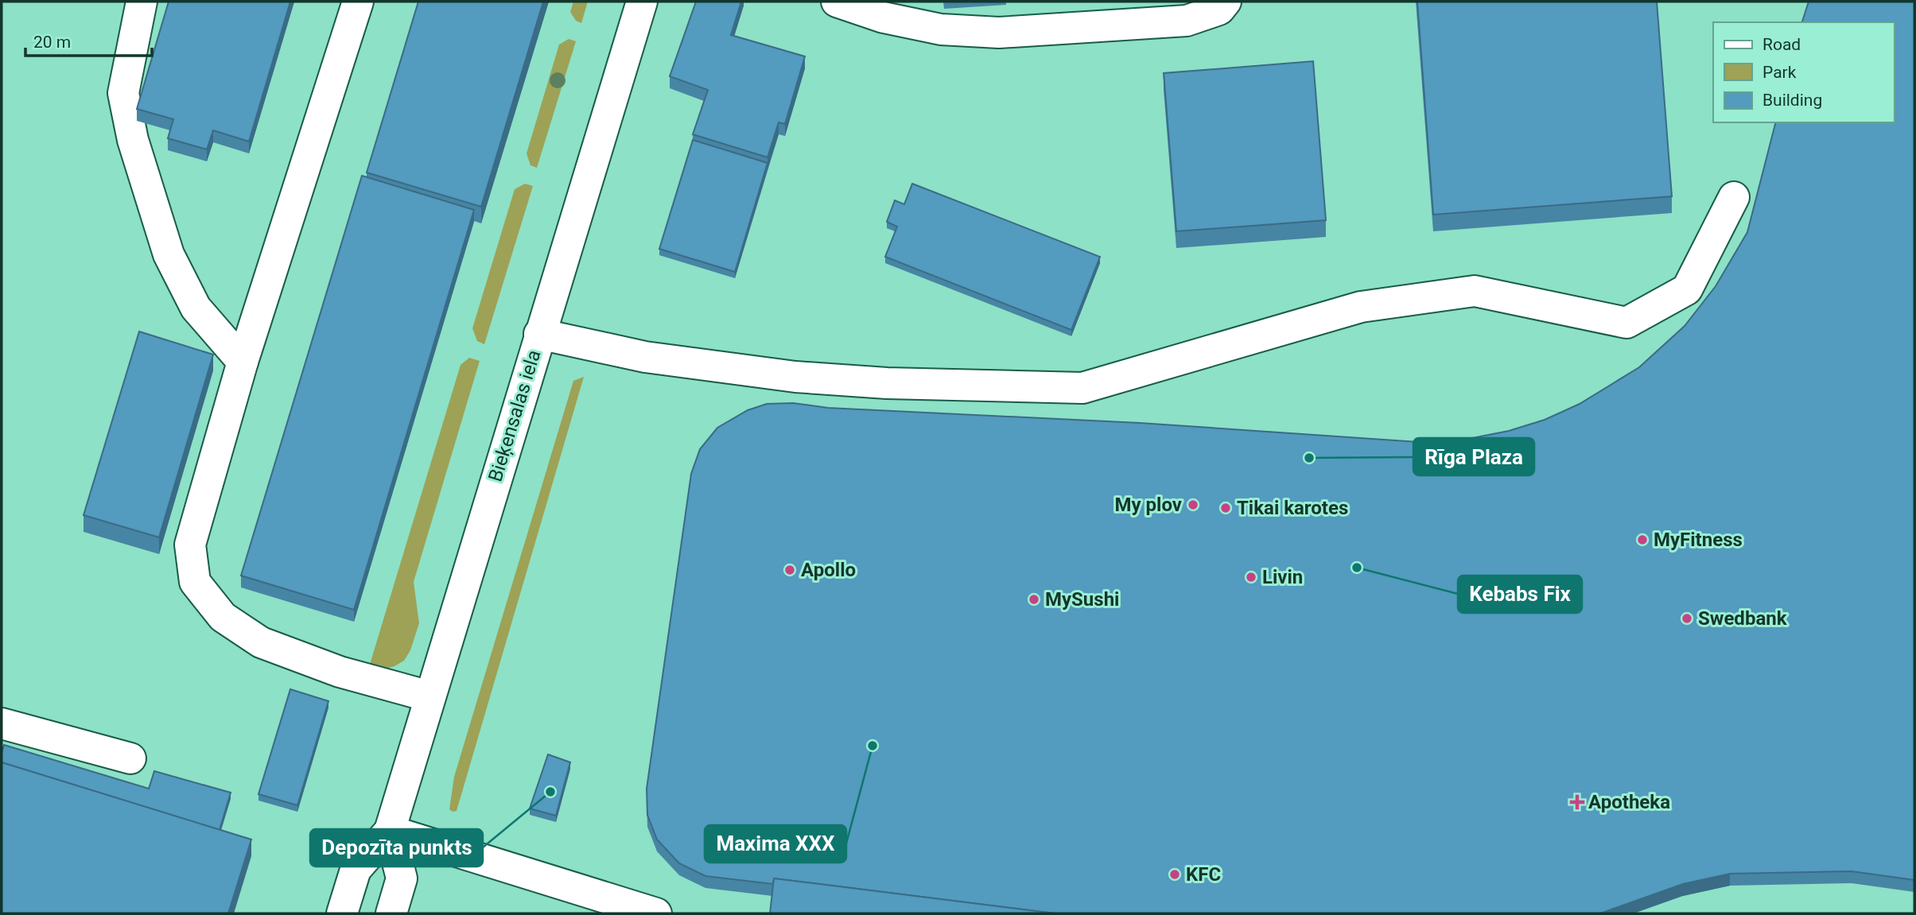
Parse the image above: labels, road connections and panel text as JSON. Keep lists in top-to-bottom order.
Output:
{
  "streets": {
    "street": ["Bieķensalas iela"]
  },
  "places": {
    "other": [
      "Rīga Plaza",
      "My plov",
      "Tikai karotes",
      "MyFitness",
      "Kebabs Fix",
      "Apollo",
      "Livin",
      "MySushi",
      "Swedbank",
      "Maxima XXX",
      "Depozīta punkts",
      "KFC"
    ],
    "health": ["Apotheka"]
  },
  "legend": ["Road", "Park", "Building"],
  "scale_bar": "20 m"
}
